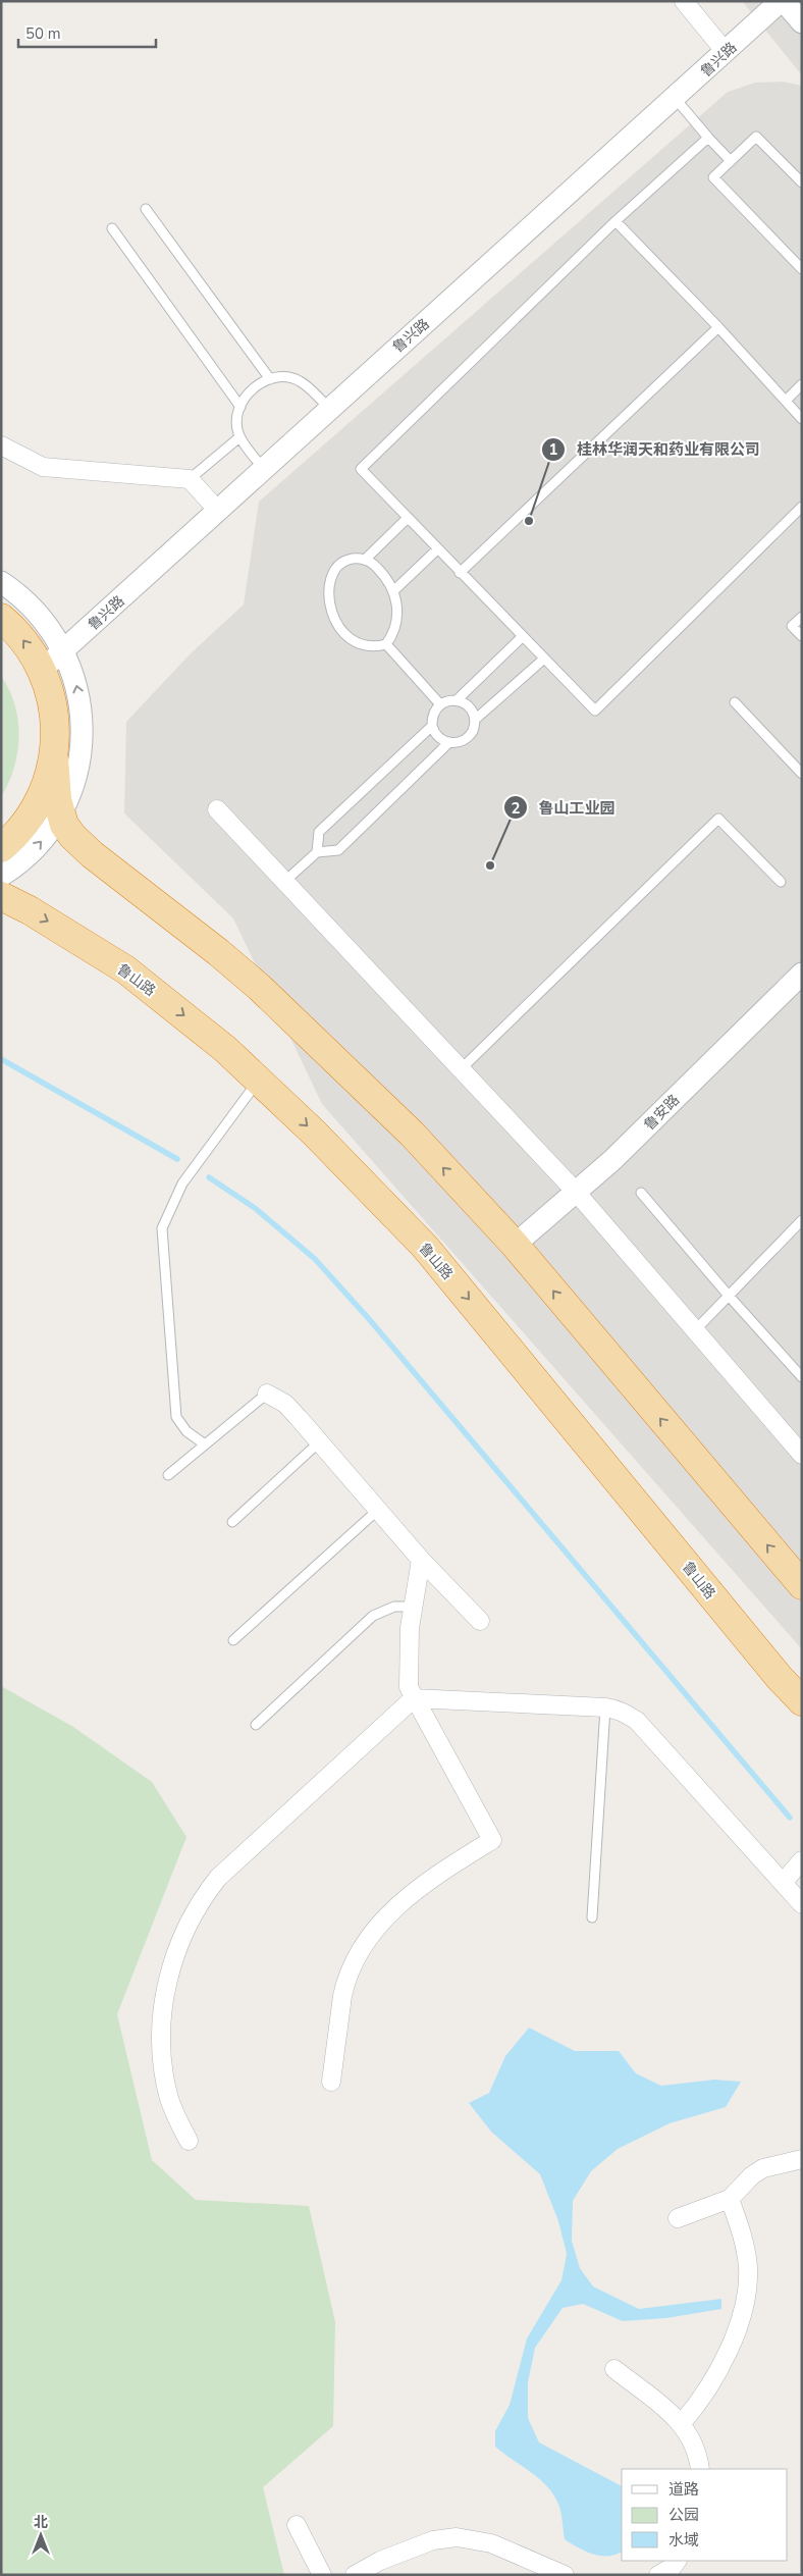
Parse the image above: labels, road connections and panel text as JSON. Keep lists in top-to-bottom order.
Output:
{
  "streets": {
    "highway": ["鲁山路"],
    "street": ["鲁兴路", "鲁安路"]
  },
  "places": ["桂林华润天和药业有限公司", "鲁山工业园"],
  "legend": ["道路", "公园", "水域"],
  "scale_bar": "50 m",
  "north": "top"
}
